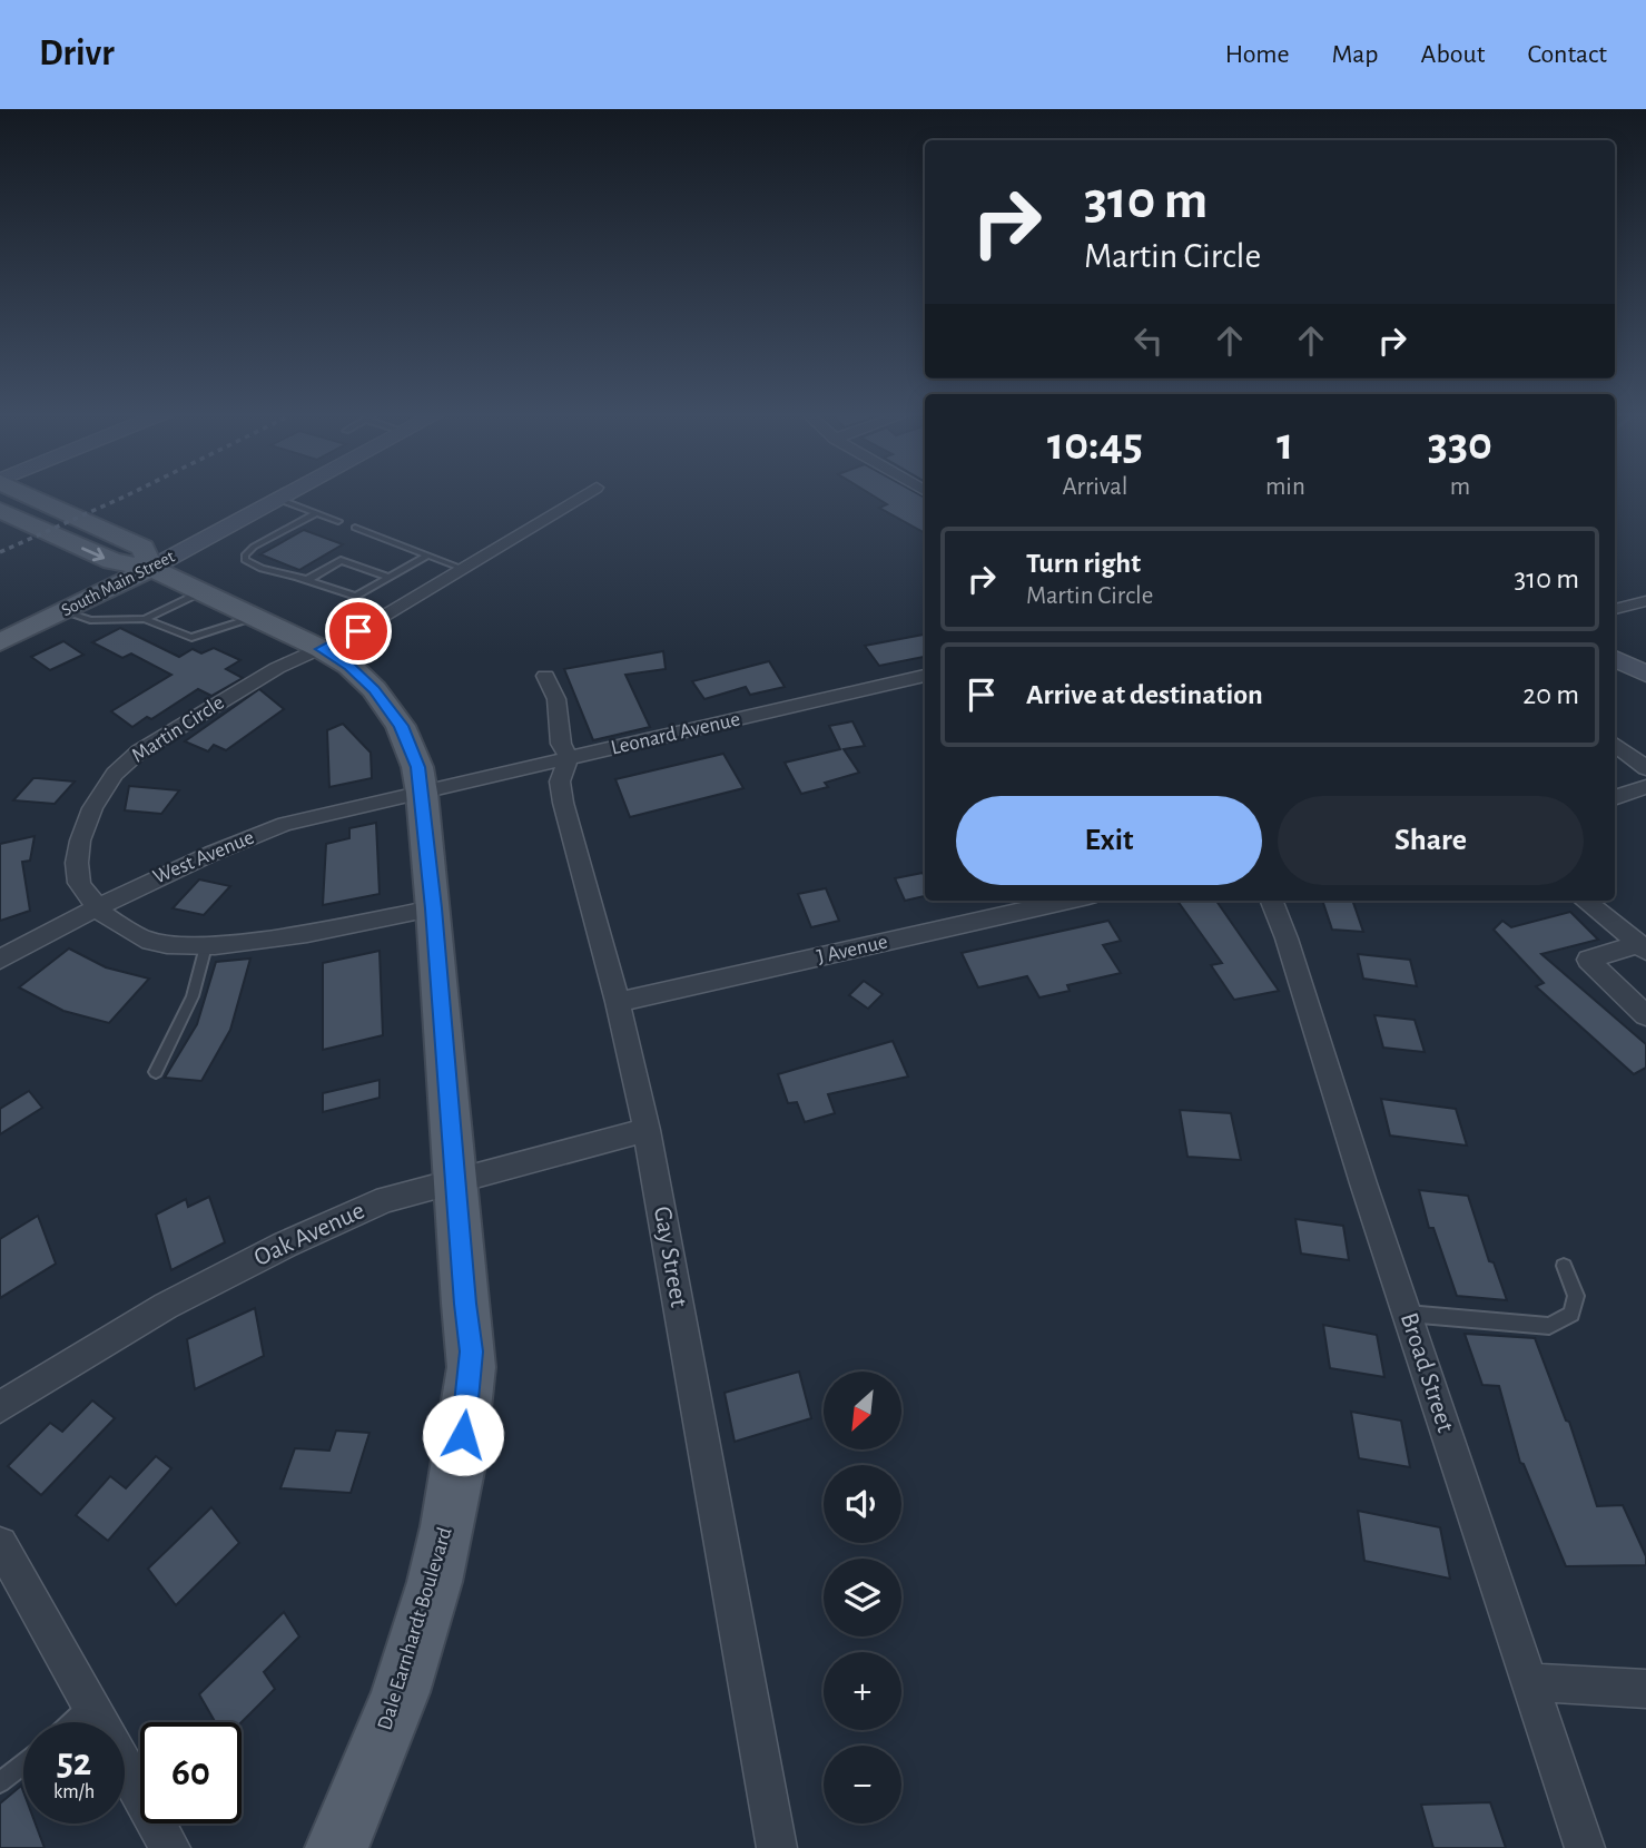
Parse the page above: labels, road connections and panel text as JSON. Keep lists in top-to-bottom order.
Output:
{
  "streets": {
    "main road": ["South Main Street", "Dale Earnhardt Boulevard"],
    "street": [
      "Martin Circle",
      "Leonard Avenue",
      "West Avenue",
      "J Avenue",
      "Oak Avenue",
      "Gay Street",
      "Broad Street"
    ]
  },
  "crossings": [
    ["South Main Street", "Dale Earnhardt Boulevard"],
    ["Martin Circle", "West Avenue"],
    ["Martin Circle", "Dale Earnhardt Boulevard"],
    ["Leonard Avenue", "West Avenue"],
    ["Leonard Avenue", "Gay Street"],
    ["Leonard Avenue", "Dale Earnhardt Boulevard"],
    ["West Avenue", "Dale Earnhardt Boulevard"],
    ["J Avenue", "Gay Street"],
    ["Oak Avenue", "Gay Street"],
    ["Oak Avenue", "Dale Earnhardt Boulevard"]
  ],
  "north": "bottom left",
  "page": {
    "header": "Drivr",
    "nav": [
      "Home",
      "Map",
      "About",
      "Contact"
    ],
    "turn": ["310 m", "Martin Circle"],
    "eta": [
      "10:45",
      "Arrival",
      "1",
      "min",
      "330",
      "m"
    ],
    "list": [
      {
        "name": "Turn right",
        "note": "Martin Circle",
        "value": "310 m"
      },
      {
        "name": "Arrive at destination",
        "value": "20 m"
      }
    ],
    "buttons": ["Exit", "Share"],
    "map_buttons": ["+", "−"],
    "speed": "52 km/h",
    "limit": "60"
  }
}
